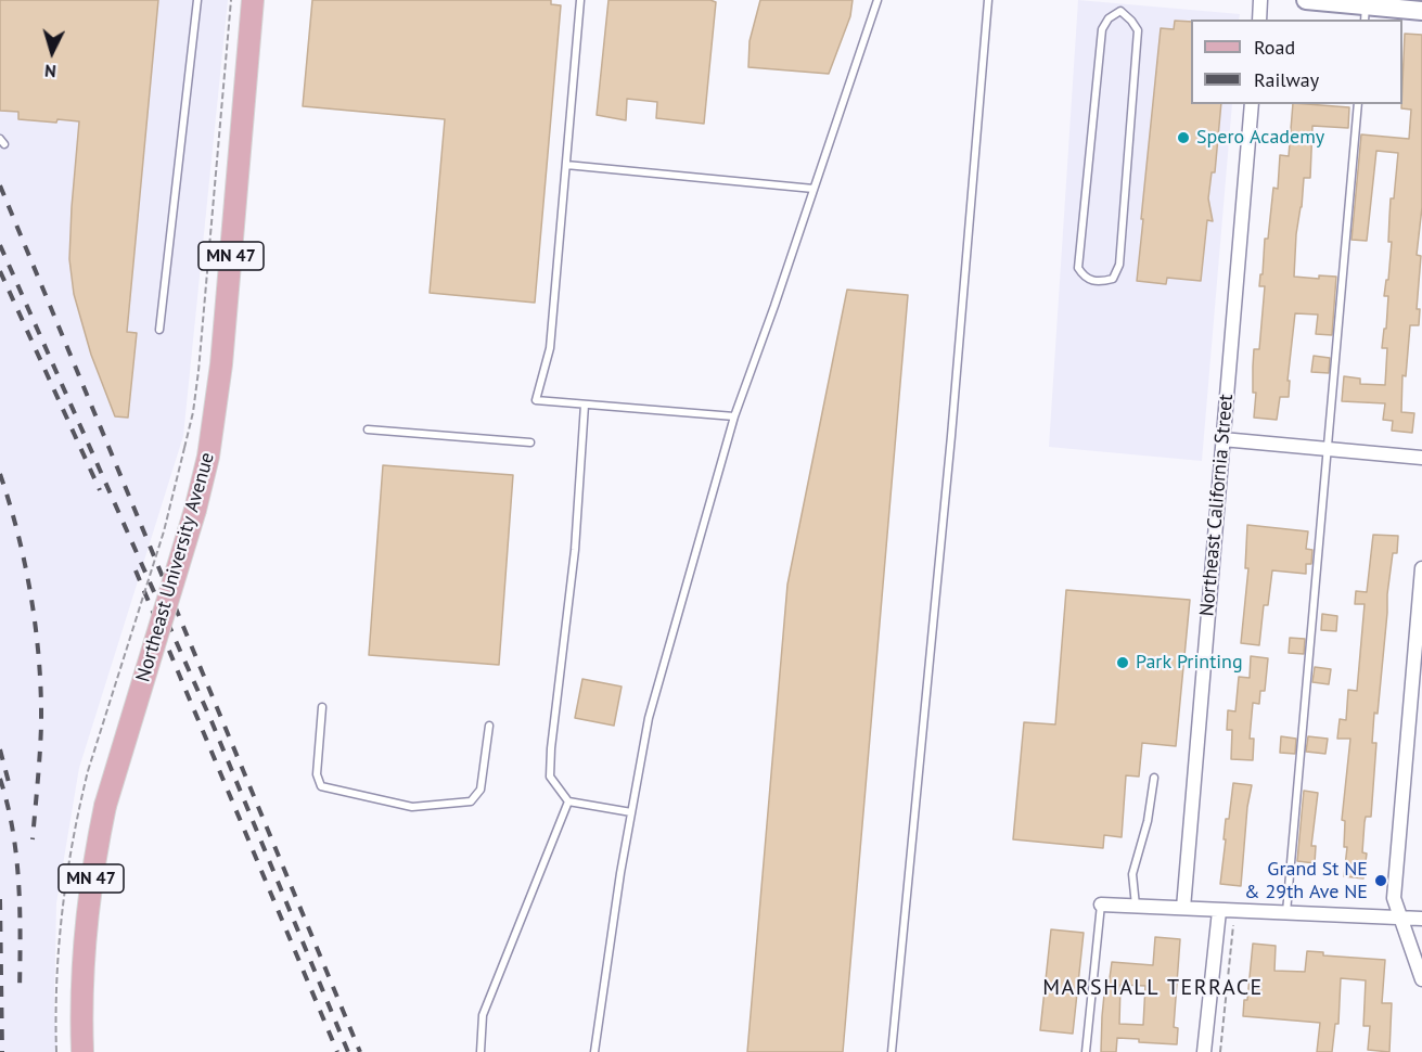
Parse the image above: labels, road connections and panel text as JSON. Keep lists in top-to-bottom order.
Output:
{
  "streets": {
    "main road": ["MN 47", "Northeast University Avenue"],
    "street": ["Northeast California Street"]
  },
  "districts": ["MARSHALL TERRACE"],
  "places": ["Spero Academy", "Park Printing", "Grand St NE & 29th Ave NE"],
  "legend": ["Road", "Railway"],
  "north": "bottom"
}
